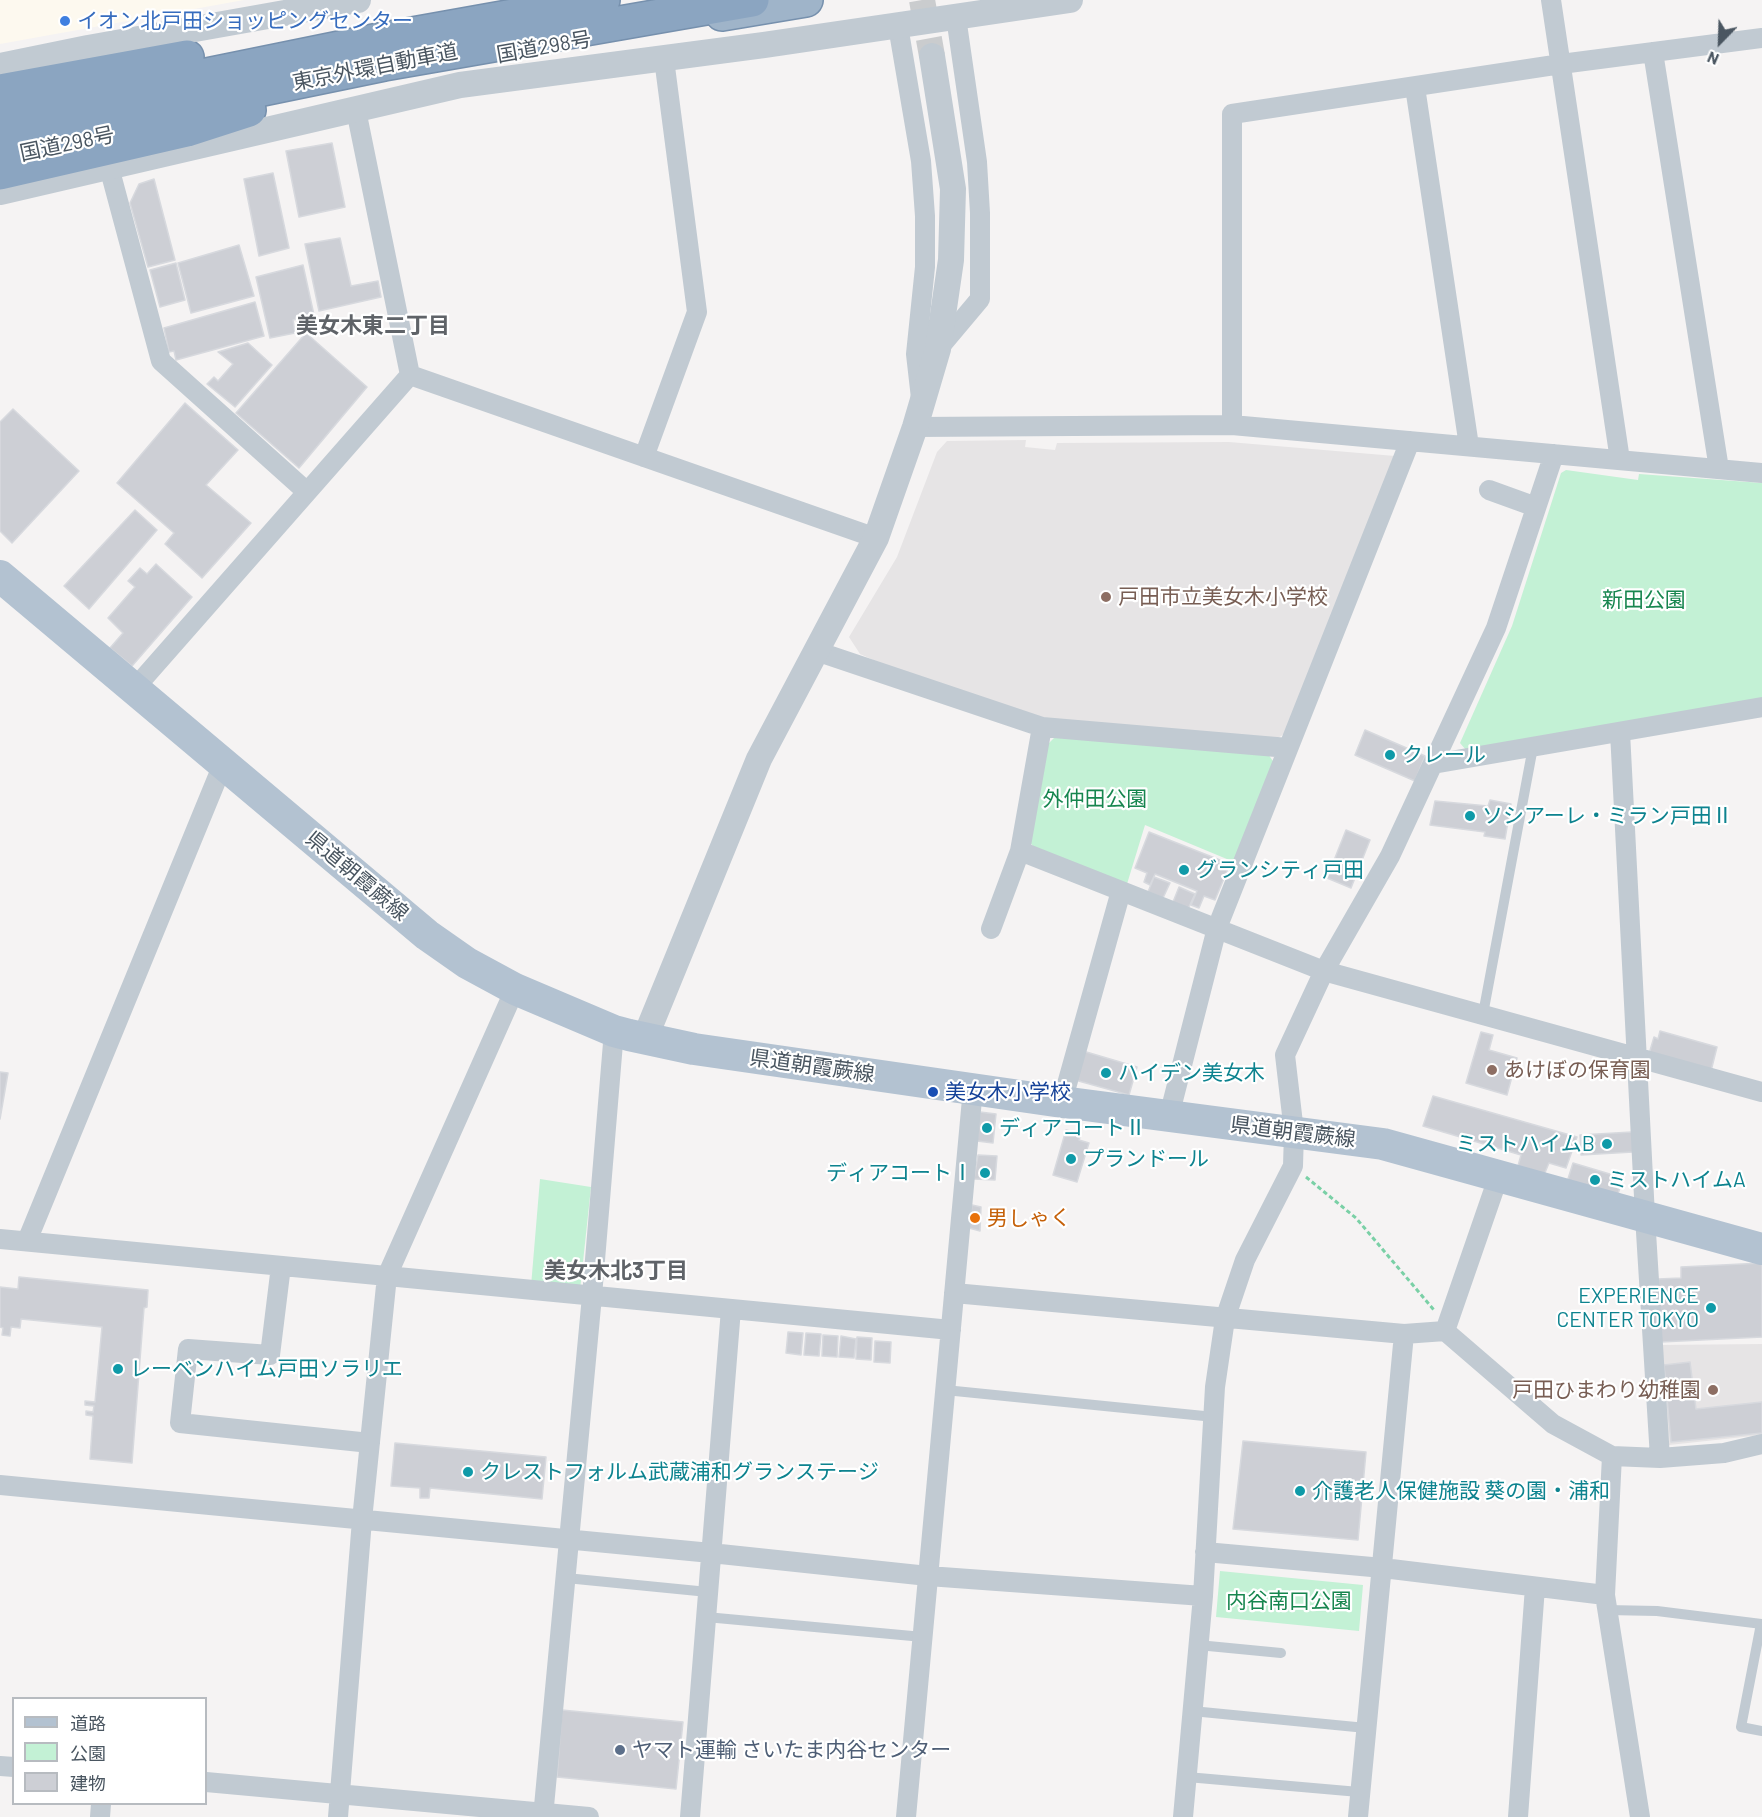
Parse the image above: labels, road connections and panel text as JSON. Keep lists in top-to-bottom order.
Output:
{
  "streets": {
    "highway": ["国道298号", "東京外環自動車道"],
    "main road": ["県道朝霞蕨線"]
  },
  "districts": ["美女木東二丁目", "美女木北3丁目"],
  "parks": ["新田公園", "外仲田公園", "内谷南口公園"],
  "places": [
    "イオン北戸田ショッピングセンター",
    "戸田市立美女木小学校",
    "クレール",
    "ソシアーレ・ミラン戸田Ⅱ",
    "グランシティ戸田",
    "あけぼの保育園",
    "ハイデン美女木",
    "美女木小学校",
    "ディアコートⅡ",
    "ミストハイムB",
    "プランドール",
    "ディアコートⅠ",
    "ミストハイムA",
    "男しゃく",
    "EXPERIENCE CENTER TOKYO",
    "レーベンハイム戸田ソラリエ",
    "戸田ひまわり幼稚園",
    "クレストフォルム武蔵浦和グランステージ",
    "介護老人保健施設 葵の園・浦和",
    "ヤマト運輸 さいたま内谷センター"
  ],
  "legend": ["道路", "公園", "建物"],
  "north": "bottom left"
}
